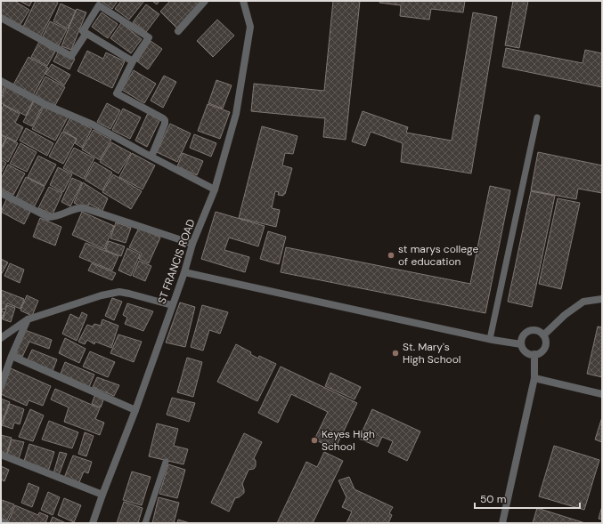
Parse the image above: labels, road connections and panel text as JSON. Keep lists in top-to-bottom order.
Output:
{
  "streets": {
    "street": ["ST FRANCIS ROAD"]
  },
  "places": ["st marys college of education", "St. Mary's High School", "Keyes High School"],
  "scale_bar": "50 m"
}
